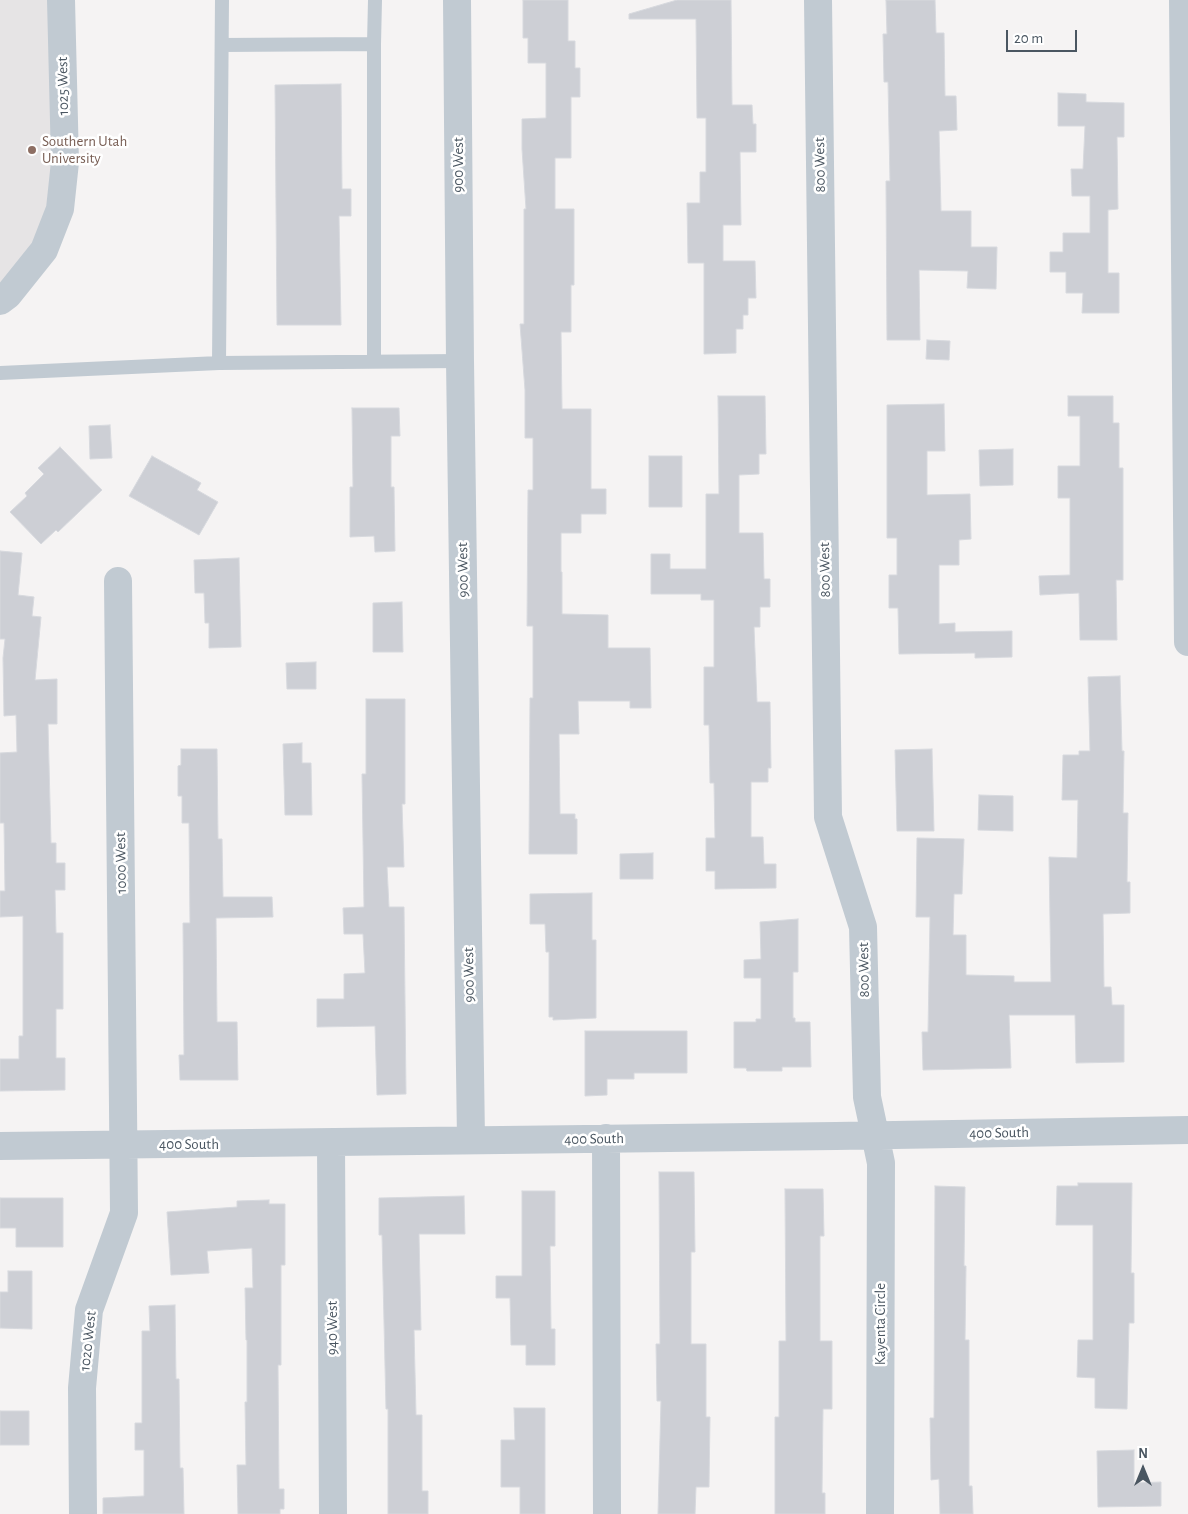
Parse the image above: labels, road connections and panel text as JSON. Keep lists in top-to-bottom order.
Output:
{
  "streets": {
    "street": [
      "1025 West",
      "900 West",
      "800 West",
      "1000 West",
      "400 South",
      "Kayenta Circle",
      "940 West",
      "1020 West"
    ]
  },
  "crossings": [
    ["900 West", "400 South"],
    ["800 West", "400 South"],
    ["800 West", "Kayenta Circle"],
    ["1000 West", "400 South"],
    ["1000 West", "1020 West"],
    ["400 South", "Kayenta Circle"],
    ["400 South", "940 West"],
    ["400 South", "1020 West"]
  ],
  "places": ["Southern Utah University"],
  "scale_bar": "20 m",
  "north": "top"
}
